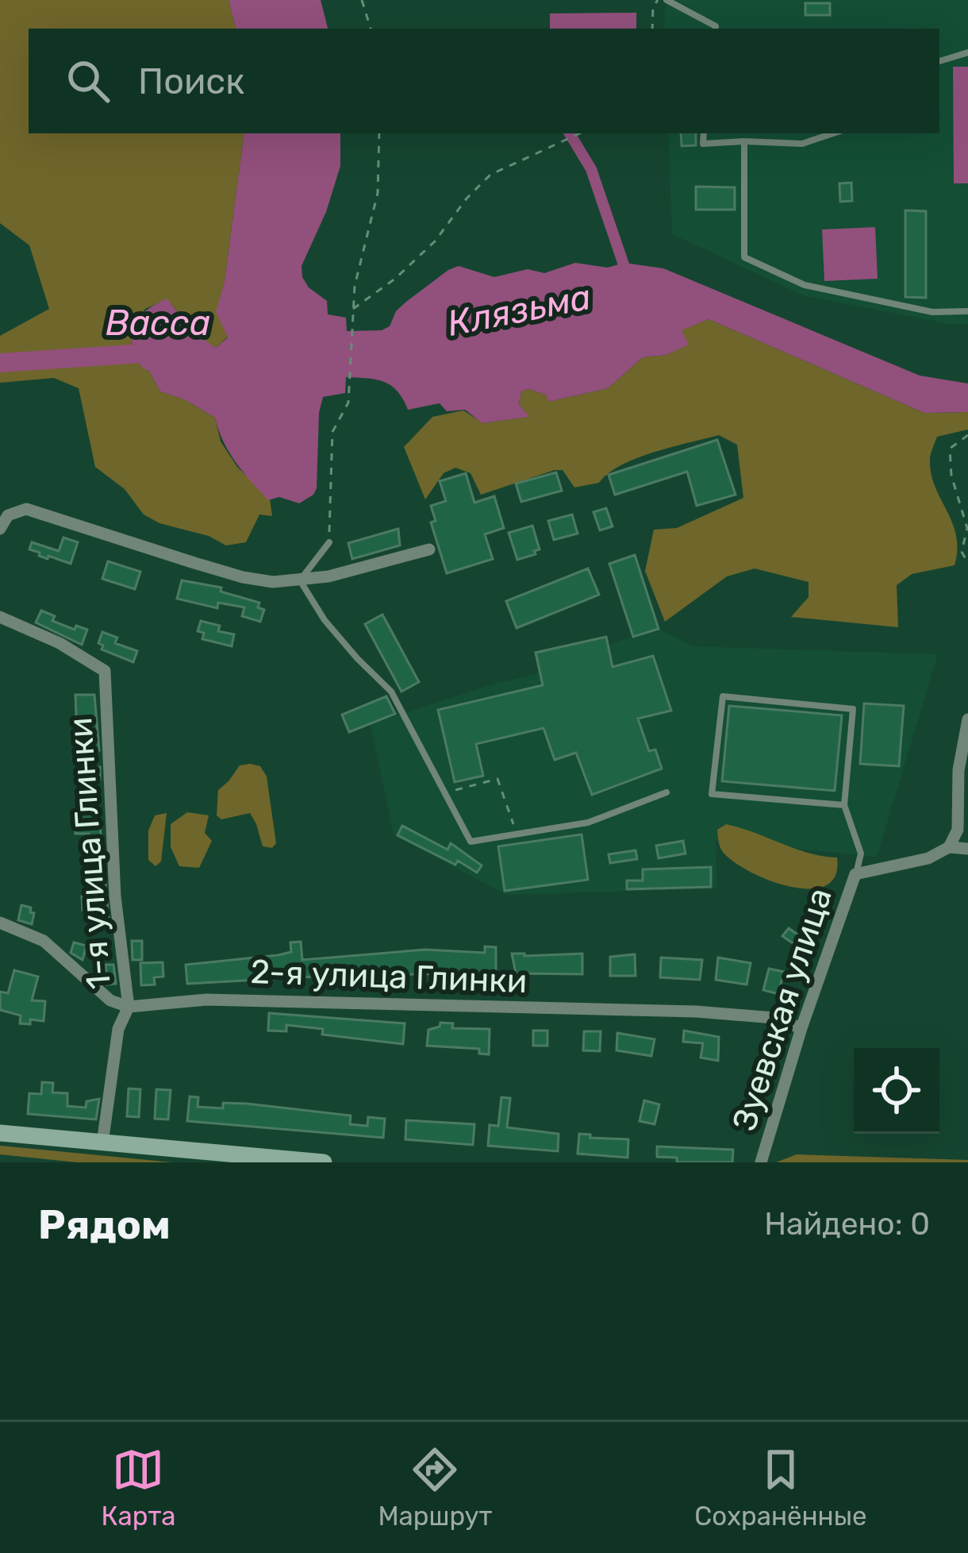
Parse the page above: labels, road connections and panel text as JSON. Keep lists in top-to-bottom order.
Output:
{
  "streets": {
    "street": ["1-я улица Глинки", "2-я улица Глинки", "Зуевская улица"]
  },
  "crossings": [
    ["1-я улица Глинки", "2-я улица Глинки"],
    ["2-я улица Глинки", "Зуевская улица"]
  ],
  "water": ["Клязьма", "Васса"],
  "page": {
    "search": "Поиск",
    "heading": ["Рядом", "Найдено: 0"],
    "nav": ["Карта", "Маршрут", "Сохранённые"]
  }
}
